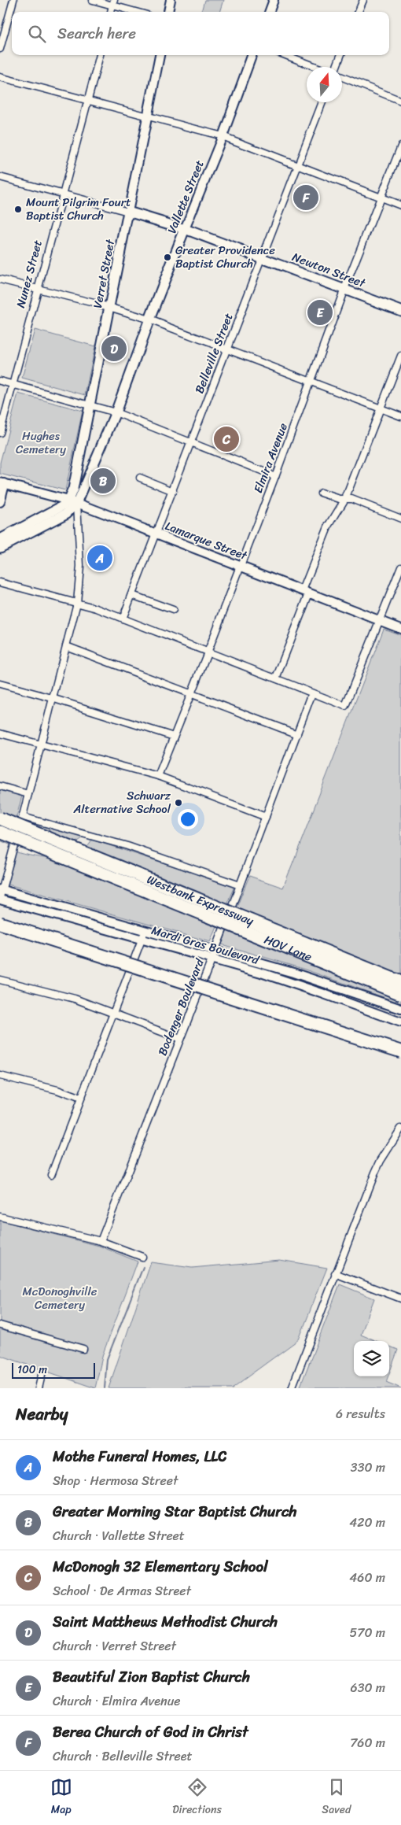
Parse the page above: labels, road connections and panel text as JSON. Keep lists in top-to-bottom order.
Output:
{
  "streets": {
    "highway": ["Westbank Expressway", "HOV Lane"],
    "main road": ["Vallette Street", "Newton Street", "Verret Street"],
    "street": [
      "Nunez Street",
      "Belleville Street",
      "Elmira Avenue",
      "Lamarque Street",
      "Mardi Gras Boulevard",
      "Bodenger Boulevard"
    ]
  },
  "crossings": [
    ["Vallette Street", "Newton Street"],
    ["Vallette Street", "Verret Street"],
    ["Vallette Street", "Lamarque Street"],
    ["Newton Street", "Nunez Street"],
    ["Newton Street", "Verret Street"],
    ["Newton Street", "Belleville Street"],
    ["Newton Street", "Elmira Avenue"],
    ["Verret Street", "Lamarque Street"],
    ["Belleville Street", "Lamarque Street"],
    ["Elmira Avenue", "Lamarque Street"],
    ["Mardi Gras Boulevard", "Bodenger Boulevard"]
  ],
  "parks": ["Hughes Cemetery", "McDonoghville Cemetery"],
  "places": ["Mount Pilgrim Fourt Baptist Church", "Greater Providence Baptist Church", "Schwarz Alternative School"],
  "scale_bar": "100 m",
  "north": "top",
  "page": {
    "search": "Search here",
    "pins": [
      "F",
      "E",
      "D",
      "C",
      "B",
      "A"
    ],
    "scale": "100 m",
    "heading": ["Nearby", "6 results"],
    "list": [
      {
        "mark": "A",
        "name": "Mothe Funeral Homes, LLC",
        "note": "Shop · Hermosa Street",
        "value": "330 m"
      },
      {
        "mark": "B",
        "name": "Greater Morning Star Baptist Church",
        "note": "Church · Vallette Street",
        "value": "420 m"
      },
      {
        "mark": "C",
        "name": "McDonogh 32 Elementary School",
        "note": "School · De Armas Street",
        "value": "460 m"
      },
      {
        "mark": "D",
        "name": "Saint Matthews Methodist Church",
        "note": "Church · Verret Street",
        "value": "570 m"
      },
      {
        "mark": "E",
        "name": "Beautiful Zion Baptist Church",
        "note": "Church · Elmira Avenue",
        "value": "630 m"
      },
      {
        "mark": "F",
        "name": "Berea Church of God in Christ",
        "note": "Church · Belleville Street",
        "value": "760 m"
      }
    ],
    "nav": ["Map", "Directions", "Saved"]
  }
}
